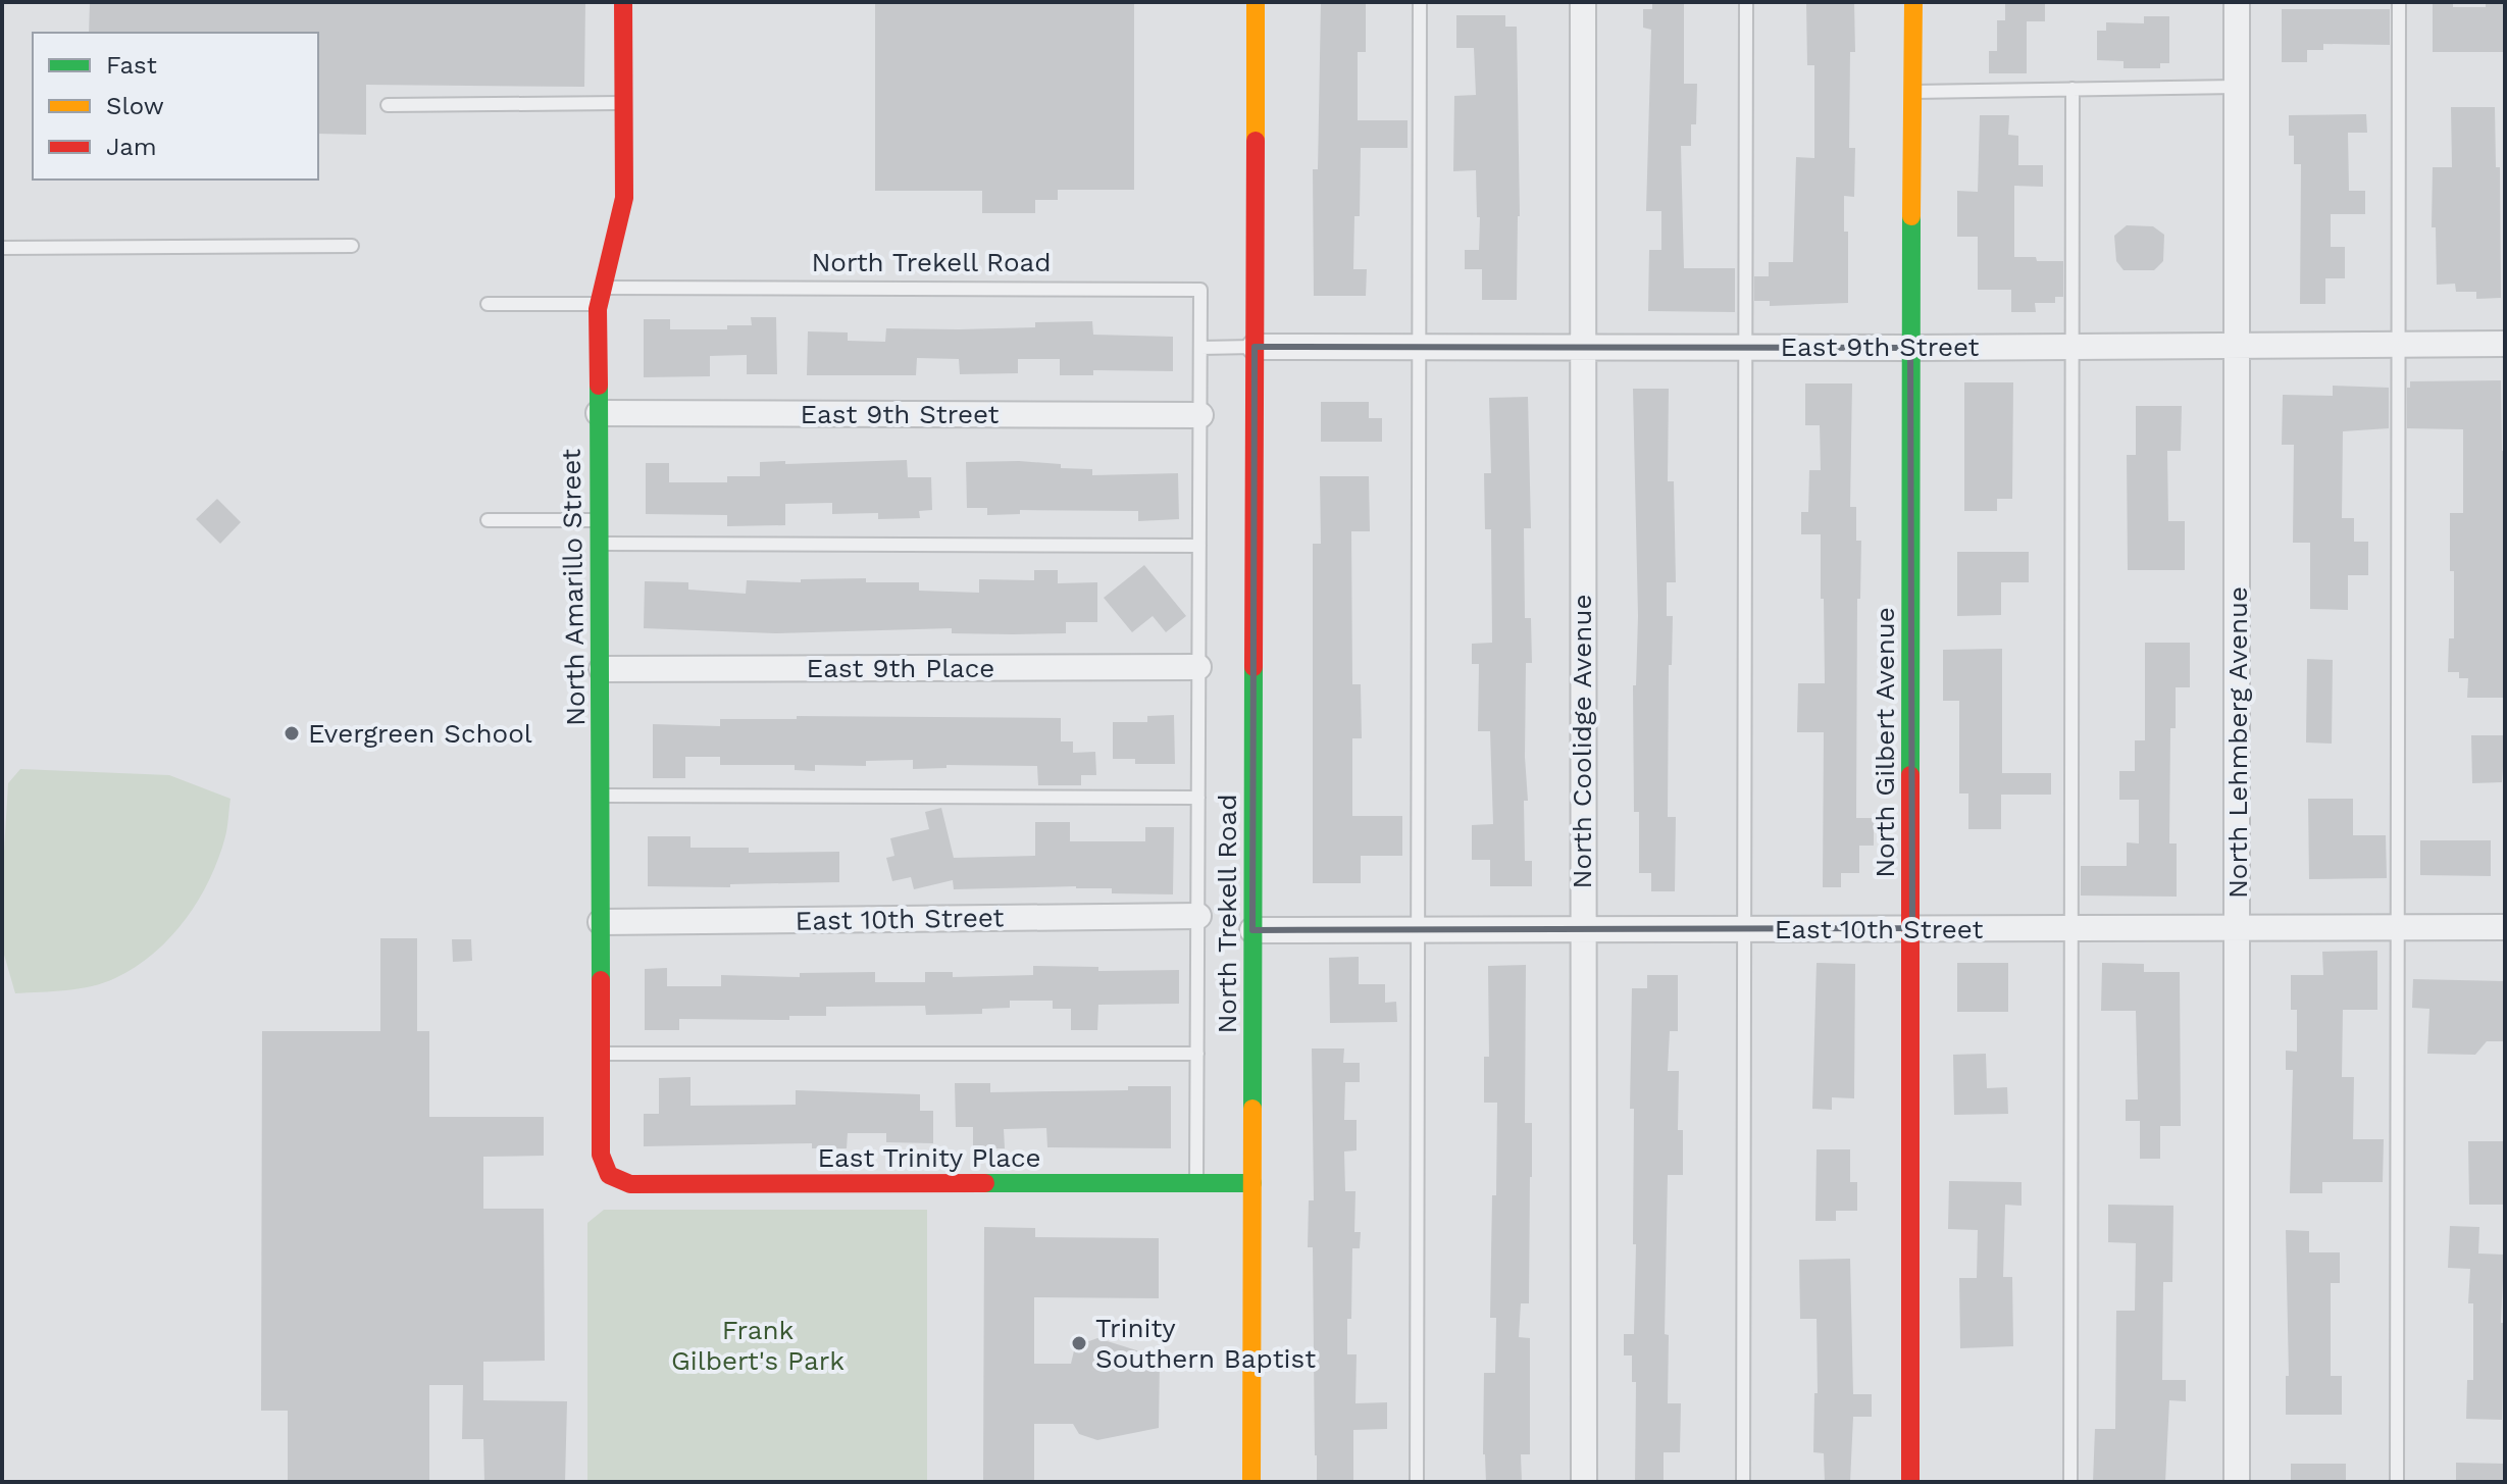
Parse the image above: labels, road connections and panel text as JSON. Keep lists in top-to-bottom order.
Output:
{
  "streets": {
    "street": [
      "North Trekell Road",
      "East 9th Street",
      "North Amarillo Street",
      "East 9th Place",
      "North Coolidge Avenue",
      "North Gilbert Avenue",
      "North Lehmberg Avenue",
      "East 10th Street",
      "East Trinity Place"
    ]
  },
  "crossings": [
    ["North Trekell Road", "East 9th Street"],
    ["North Trekell Road", "North Amarillo Street"],
    ["North Trekell Road", "East 9th Place"],
    ["North Trekell Road", "East 10th Street"],
    ["North Trekell Road", "East Trinity Place"],
    ["East 9th Street", "North Amarillo Street"],
    ["East 9th Street", "North Coolidge Avenue"],
    ["East 9th Street", "North Gilbert Avenue"],
    ["East 9th Street", "North Lehmberg Avenue"],
    ["North Amarillo Street", "East 9th Place"],
    ["North Amarillo Street", "East 10th Street"],
    ["North Amarillo Street", "East Trinity Place"],
    ["North Coolidge Avenue", "East 10th Street"],
    ["North Gilbert Avenue", "East 10th Street"],
    ["North Lehmberg Avenue", "East 10th Street"]
  ],
  "parks": ["Frank Gilbert's Park"],
  "places": ["Evergreen School", "Trinity Southern Baptist"],
  "legend": ["Fast", "Slow", "Jam"]
}
